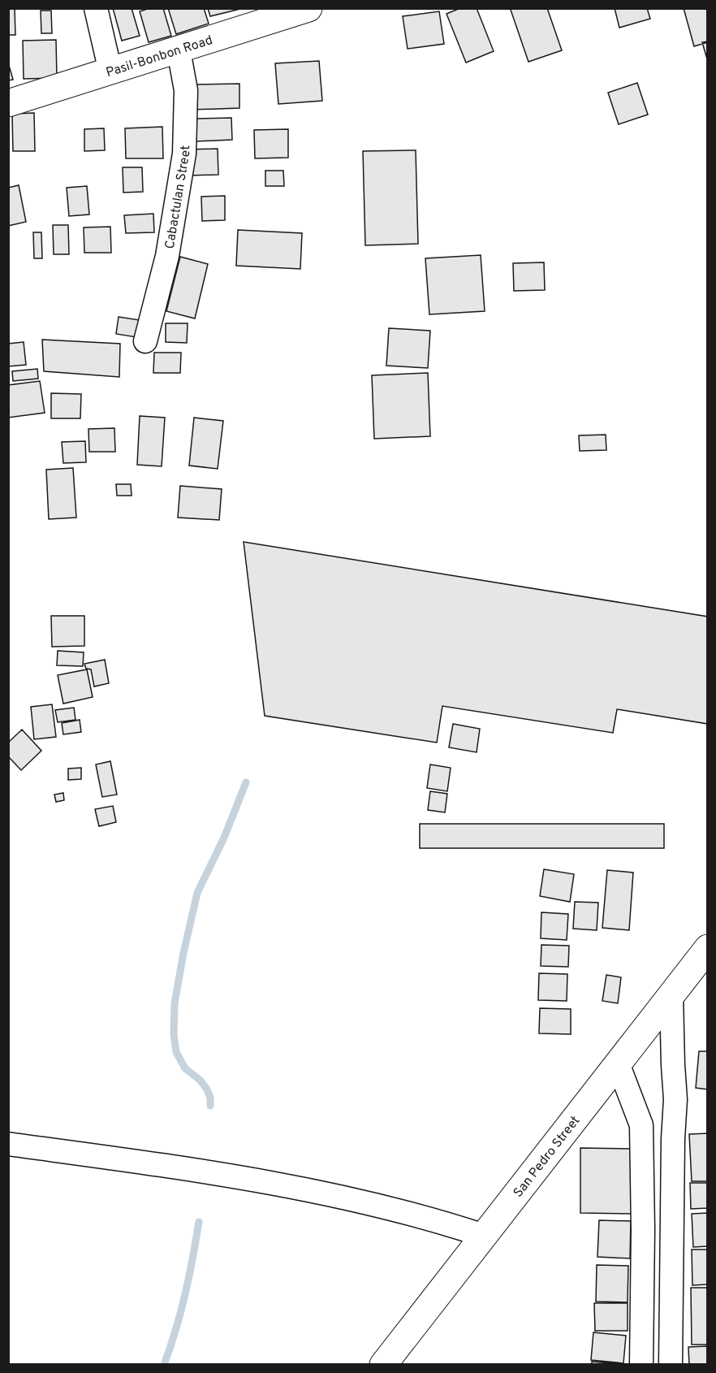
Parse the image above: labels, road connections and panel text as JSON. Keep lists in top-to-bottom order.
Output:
{
  "streets": {
    "main road": ["Pasil-Bonbon Road", "San Pedro Street"],
    "street": ["Cabactulan Street"]
  },
  "crossings": [
    ["Pasil-Bonbon Road", "Cabactulan Street"]
  ]
}
